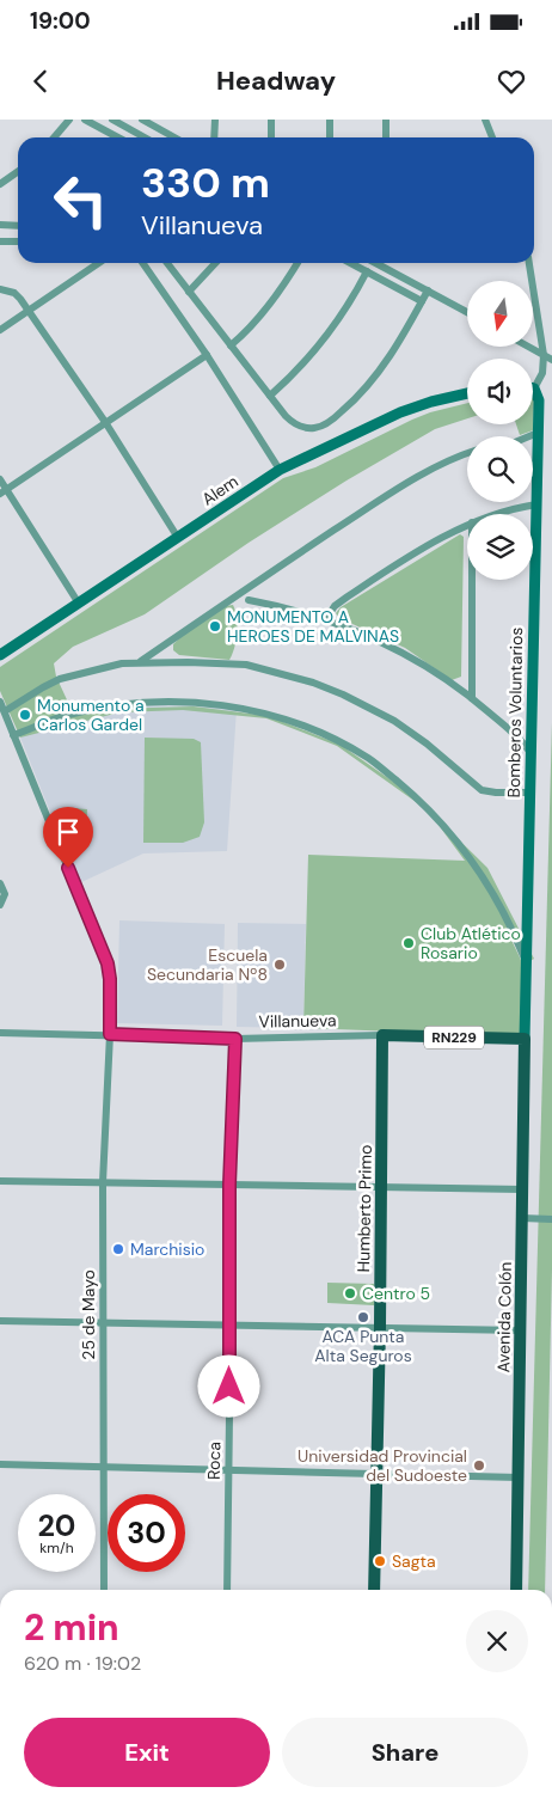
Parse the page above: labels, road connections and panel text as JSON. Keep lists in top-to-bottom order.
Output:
{
  "streets": {
    "main road": [
      "Alem",
      "Bomberos Voluntarios",
      "Villanueva",
      "RN229",
      "Humberto Primo",
      "Avenida Colón"
    ],
    "street": ["25 de Mayo", "Roca"]
  },
  "crossings": [
    ["Bomberos Voluntarios", "Villanueva"],
    ["Bomberos Voluntarios", "Avenida Colón"],
    ["Villanueva", "Humberto Primo"],
    ["Villanueva", "25 de Mayo"],
    ["Villanueva", "Avenida Colón"],
    ["Villanueva", "Roca"]
  ],
  "places": [
    "MONUMENTO A HEROES DE MALVINAS",
    "Monumento a Carlos Gardel",
    "Club Atlético Rosario",
    "Escuela Secundaria Nº8",
    "Marchisio",
    "Centro 5",
    "ACA Punta Alta Seguros",
    "Universidad Provincial del Sudoeste",
    "Sagta"
  ],
  "north": "bottom",
  "page": {
    "status": "19:00",
    "header": "Headway",
    "turn": ["330 m", "Villanueva"],
    "speed": "20 km/h",
    "limit": "30",
    "heading": ["2 min", "620 m · 19:02"],
    "buttons": ["Exit", "Share"]
  }
}
